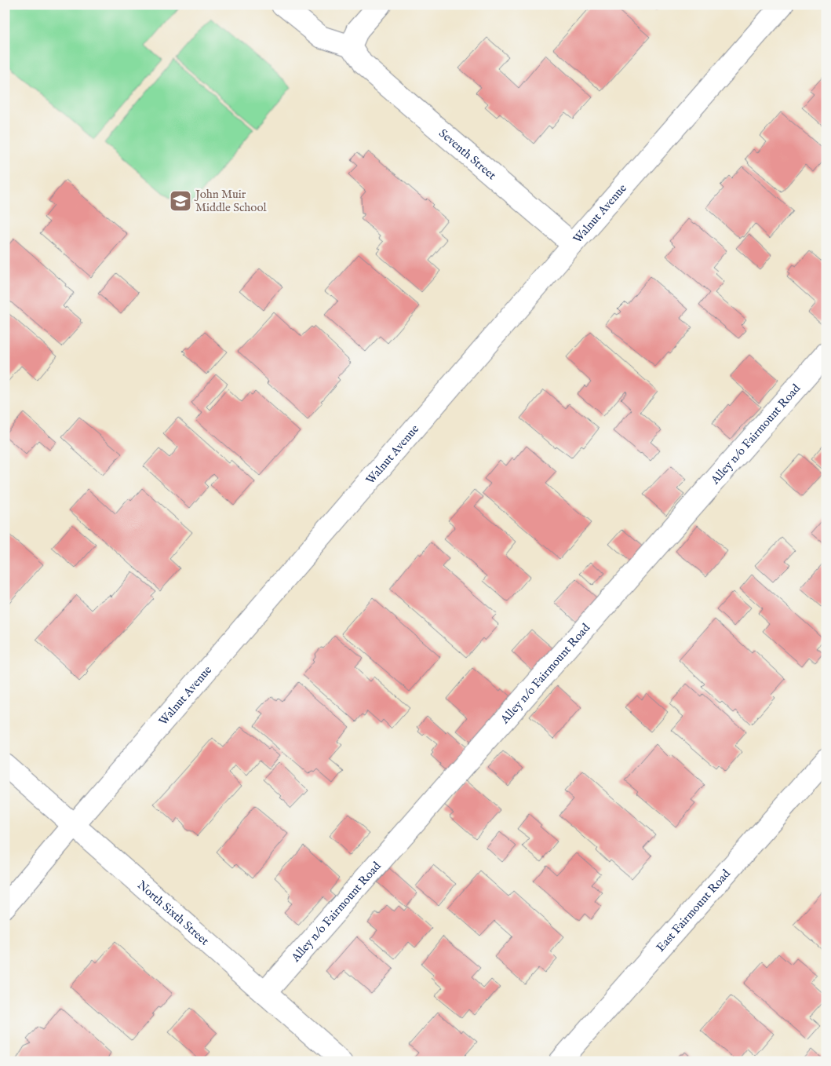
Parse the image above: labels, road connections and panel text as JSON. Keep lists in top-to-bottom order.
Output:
{
  "streets": {
    "street": [
      "Seventh Street",
      "Walnut Avenue",
      "Alley n/o Fairmount Road",
      "East Fairmount Road",
      "North Sixth Street"
    ]
  },
  "crossings": [
    ["Seventh Street", "Walnut Avenue"],
    ["Walnut Avenue", "North Sixth Street"],
    ["Alley n/o Fairmount Road", "North Sixth Street"]
  ],
  "places": {
    "school or university": ["John Muir Middle School"]
  }
}
